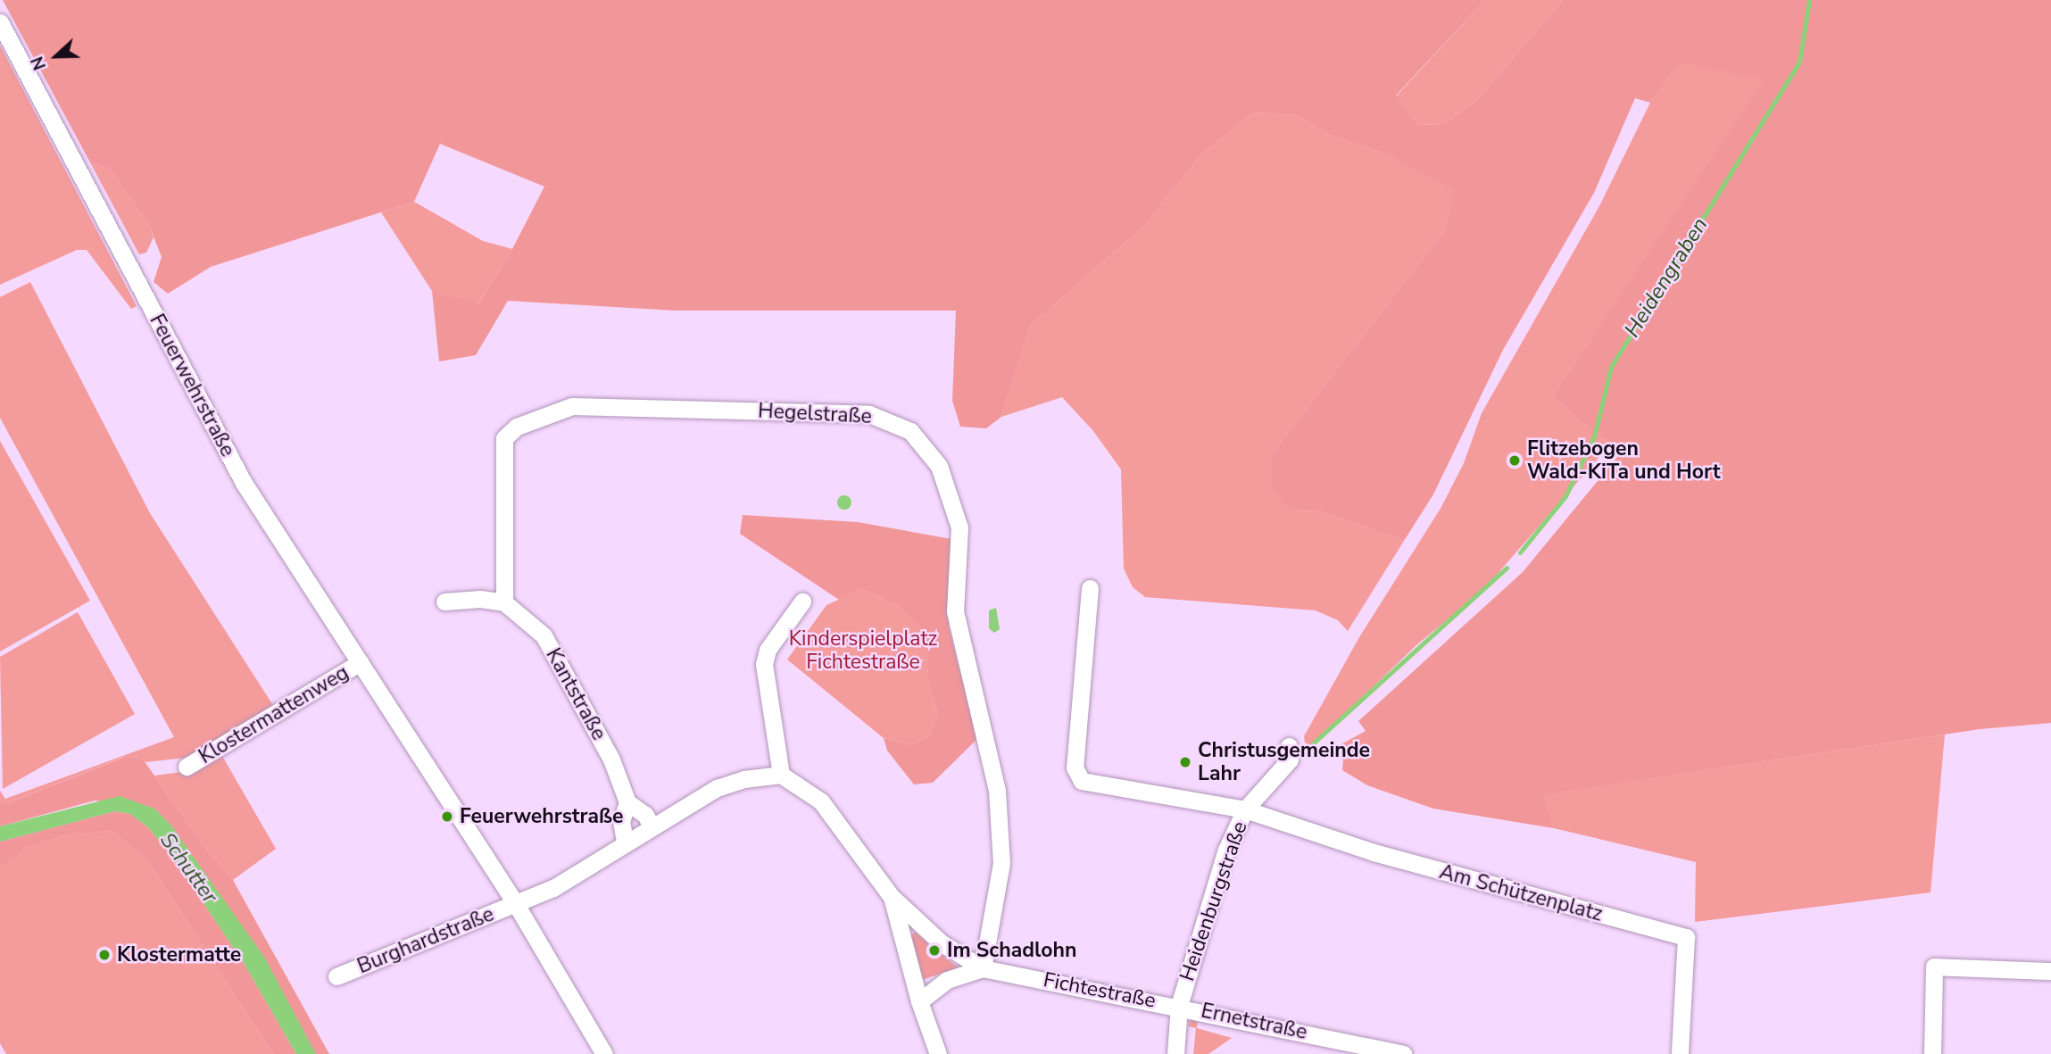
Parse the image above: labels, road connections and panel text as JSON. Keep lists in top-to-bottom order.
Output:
{
  "streets": {
    "street": [
      "Feuerwehrstraße",
      "Hegelstraße",
      "Kantstraße",
      "Klostermattenweg",
      "Am Schützenplatz",
      "Heidenburgstraße",
      "Burghardstraße",
      "Fichtestraße",
      "Ernetstraße"
    ]
  },
  "crossings": [
    ["Feuerwehrstraße", "Klostermattenweg"],
    ["Feuerwehrstraße", "Burghardstraße"],
    ["Hegelstraße", "Kantstraße"],
    ["Hegelstraße", "Fichtestraße"],
    ["Am Schützenplatz", "Heidenburgstraße"],
    ["Heidenburgstraße", "Fichtestraße"],
    ["Heidenburgstraße", "Ernetstraße"],
    ["Fichtestraße", "Ernetstraße"]
  ],
  "water": ["Heidengraben", "Schutter"],
  "parks": ["Kinderspielplatz Fichtestraße"],
  "places": [
    "Flitzebogen Wald-KiTa und Hort",
    "Christusgemeinde Lahr",
    "Feuerwehrstraße",
    "Im Schadlohn",
    "Klostermatte"
  ],
  "north": "left"
}
